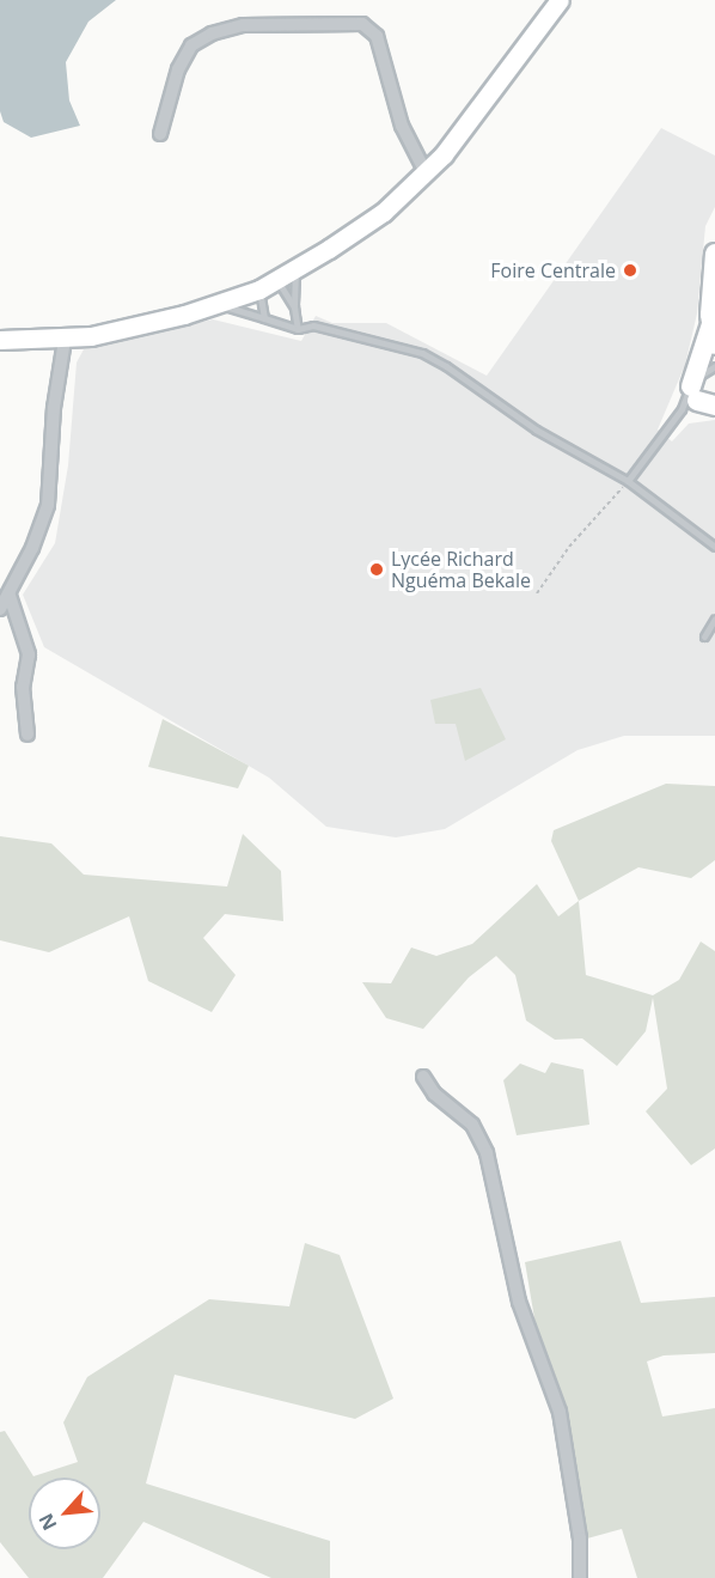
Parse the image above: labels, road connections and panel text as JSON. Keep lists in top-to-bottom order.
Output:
{
  "places": ["Foire Centrale", "Lycée Richard Nguéma Bekale"],
  "north": "bottom left"
}
